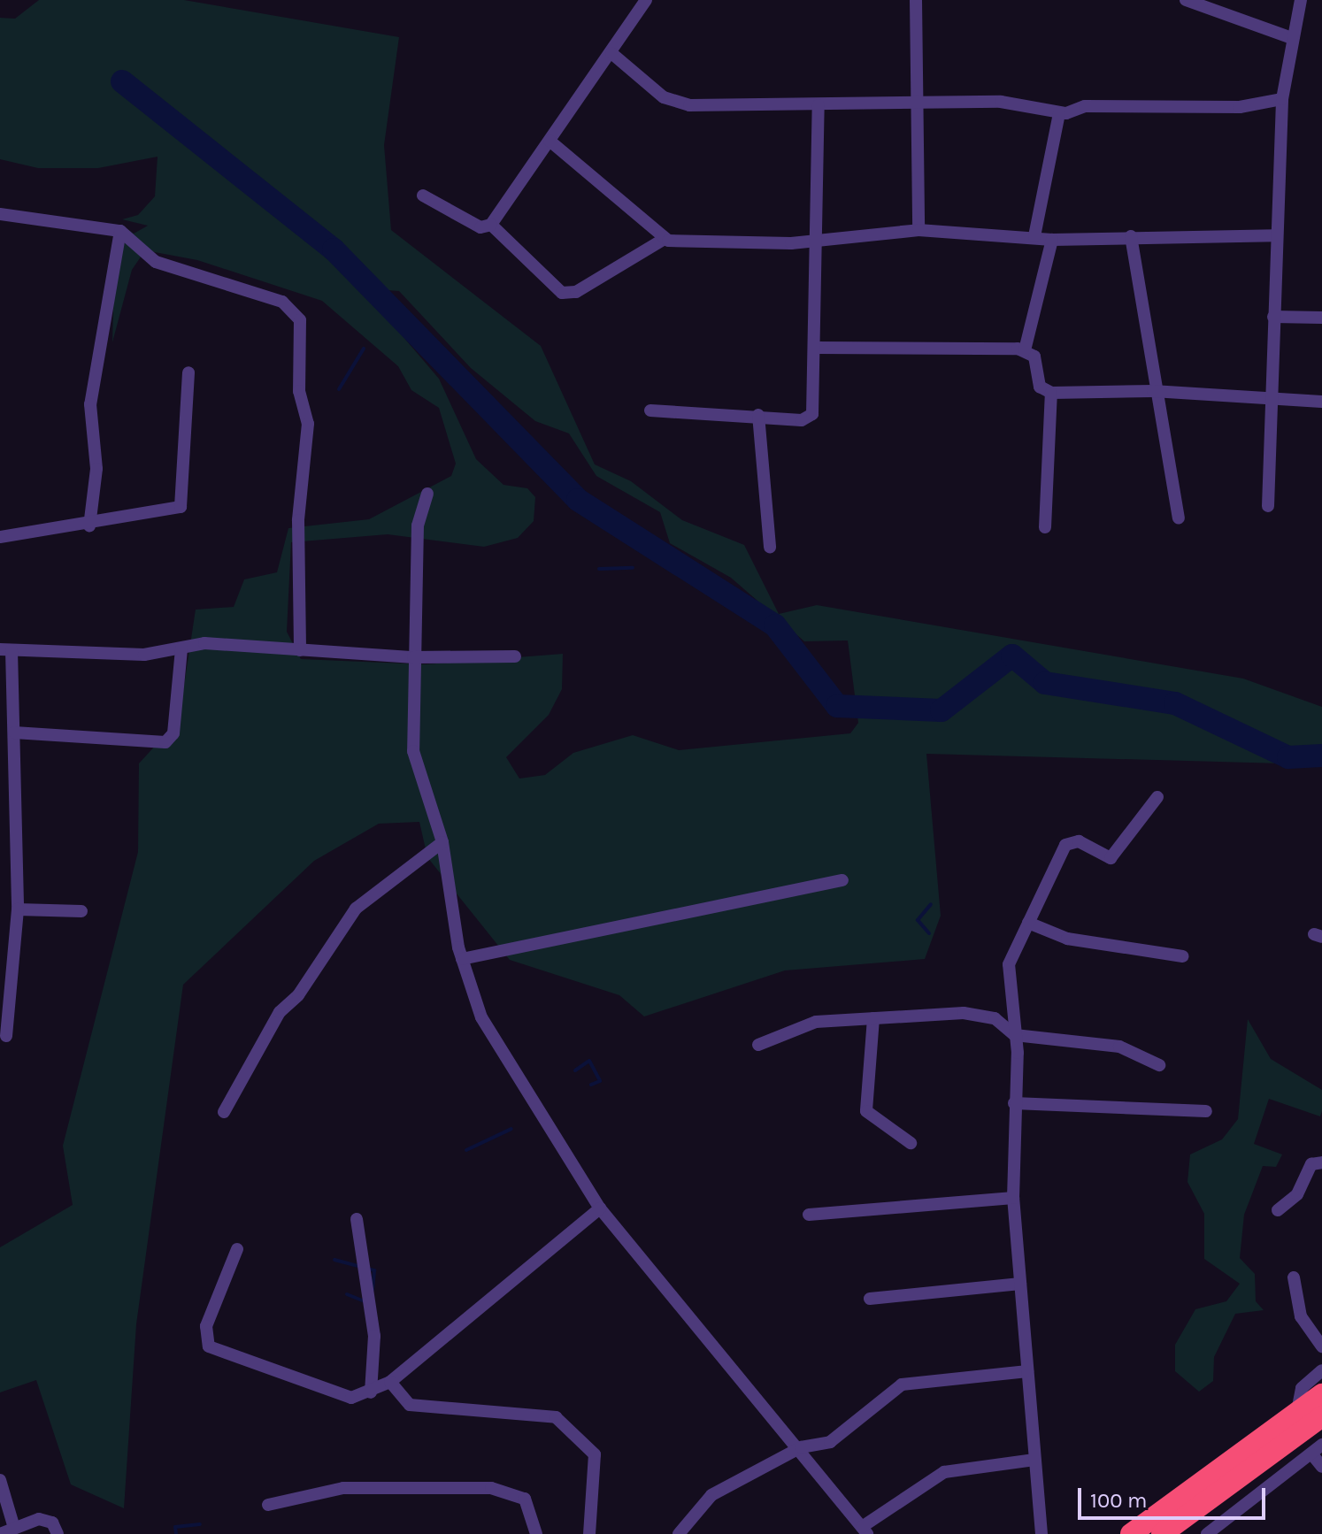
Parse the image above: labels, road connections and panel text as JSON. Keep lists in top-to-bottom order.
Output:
{
  "scale_bar": "100 m"
}
